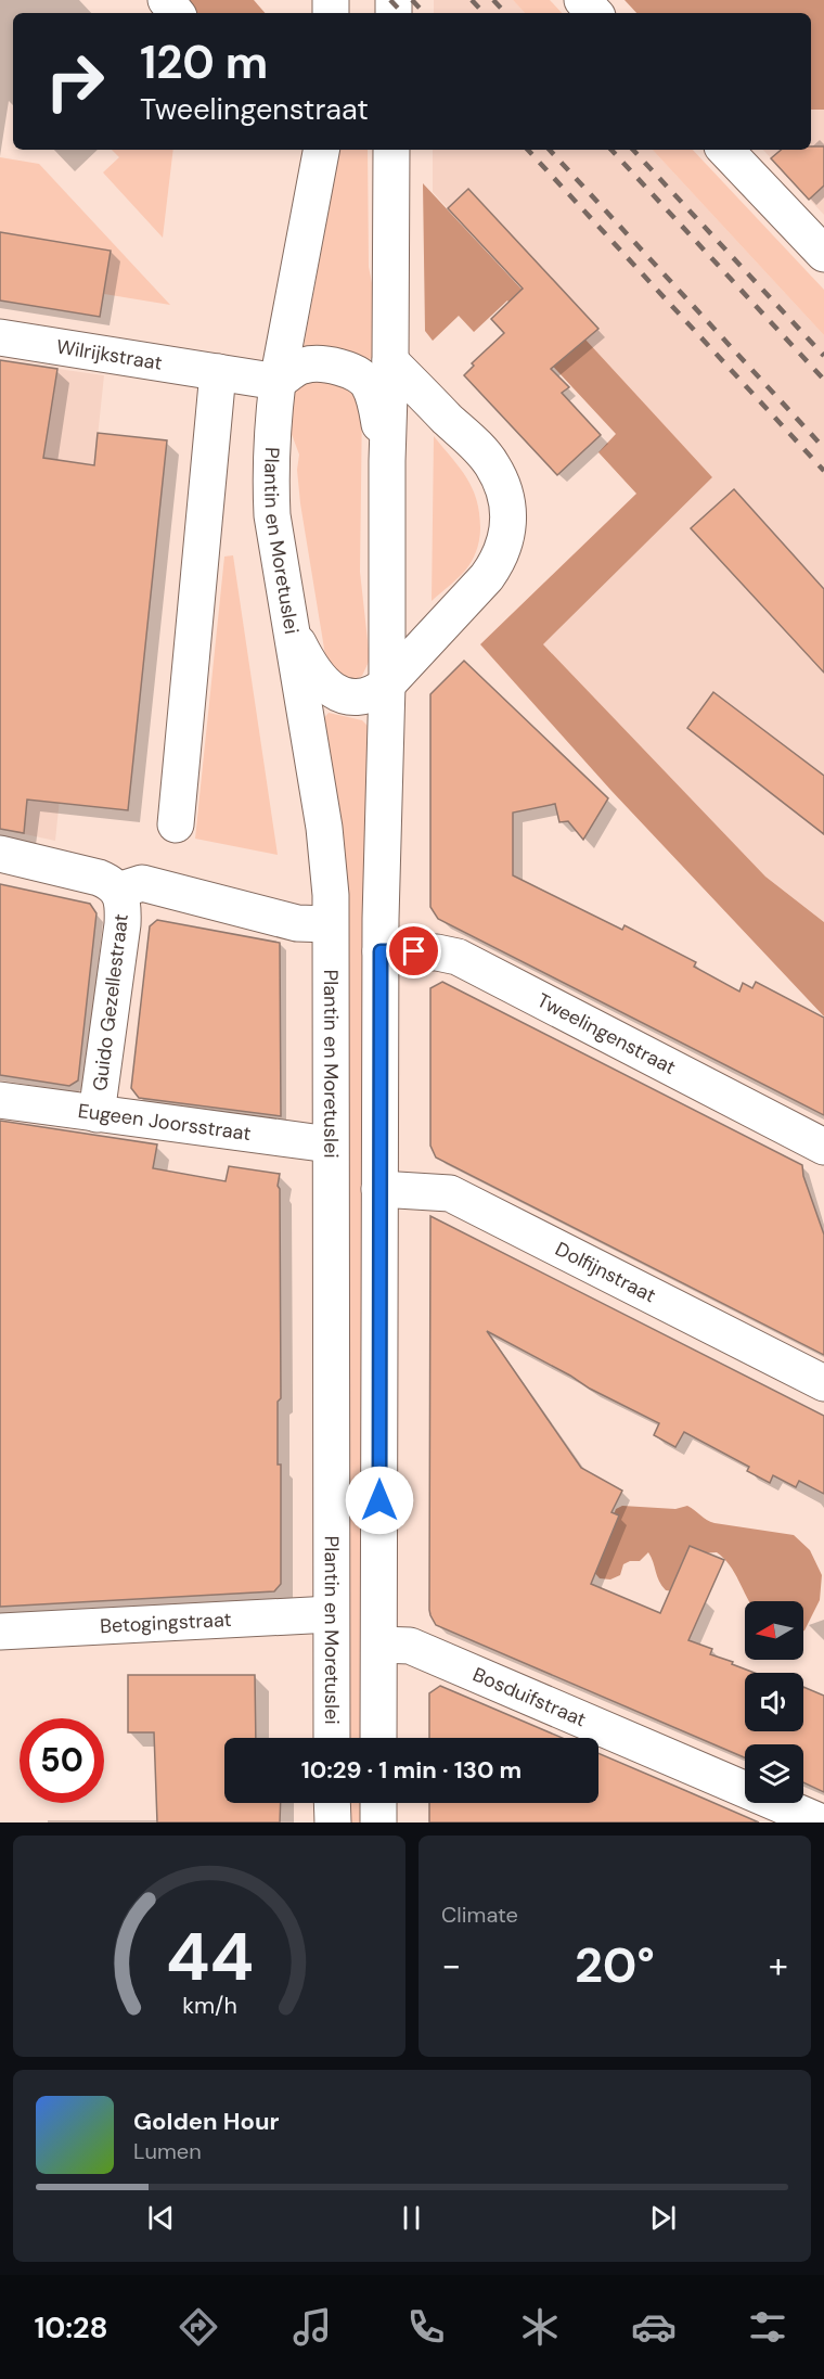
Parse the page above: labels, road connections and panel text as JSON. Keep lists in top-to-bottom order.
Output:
{
  "streets": {
    "street": [
      "Wilrijkstraat",
      "Plantin en Moretuslei",
      "Guido Gezellestraat",
      "Tweelingenstraat",
      "Eugeen Joorsstraat",
      "Dolfijnstraat",
      "Betogingstraat",
      "Bosduifstraat"
    ]
  },
  "crossings": [
    ["Plantin en Moretuslei", "Eugeen Joorsstraat"],
    ["Plantin en Moretuslei", "Betogingstraat"],
    ["Guido Gezellestraat", "Eugeen Joorsstraat"]
  ],
  "north": "left",
  "page": {
    "turn": ["120 m", "Tweelingenstraat"],
    "limit": "50",
    "trip": "10:29 · 1 min · 130 m",
    "tile": "Climate",
    "heat": ["−", "20°", "+"],
    "song": ["Golden Hour", "Lumen"],
    "tabs": "10:28",
    "gauge": ["44", "km/h"]
  }
}
